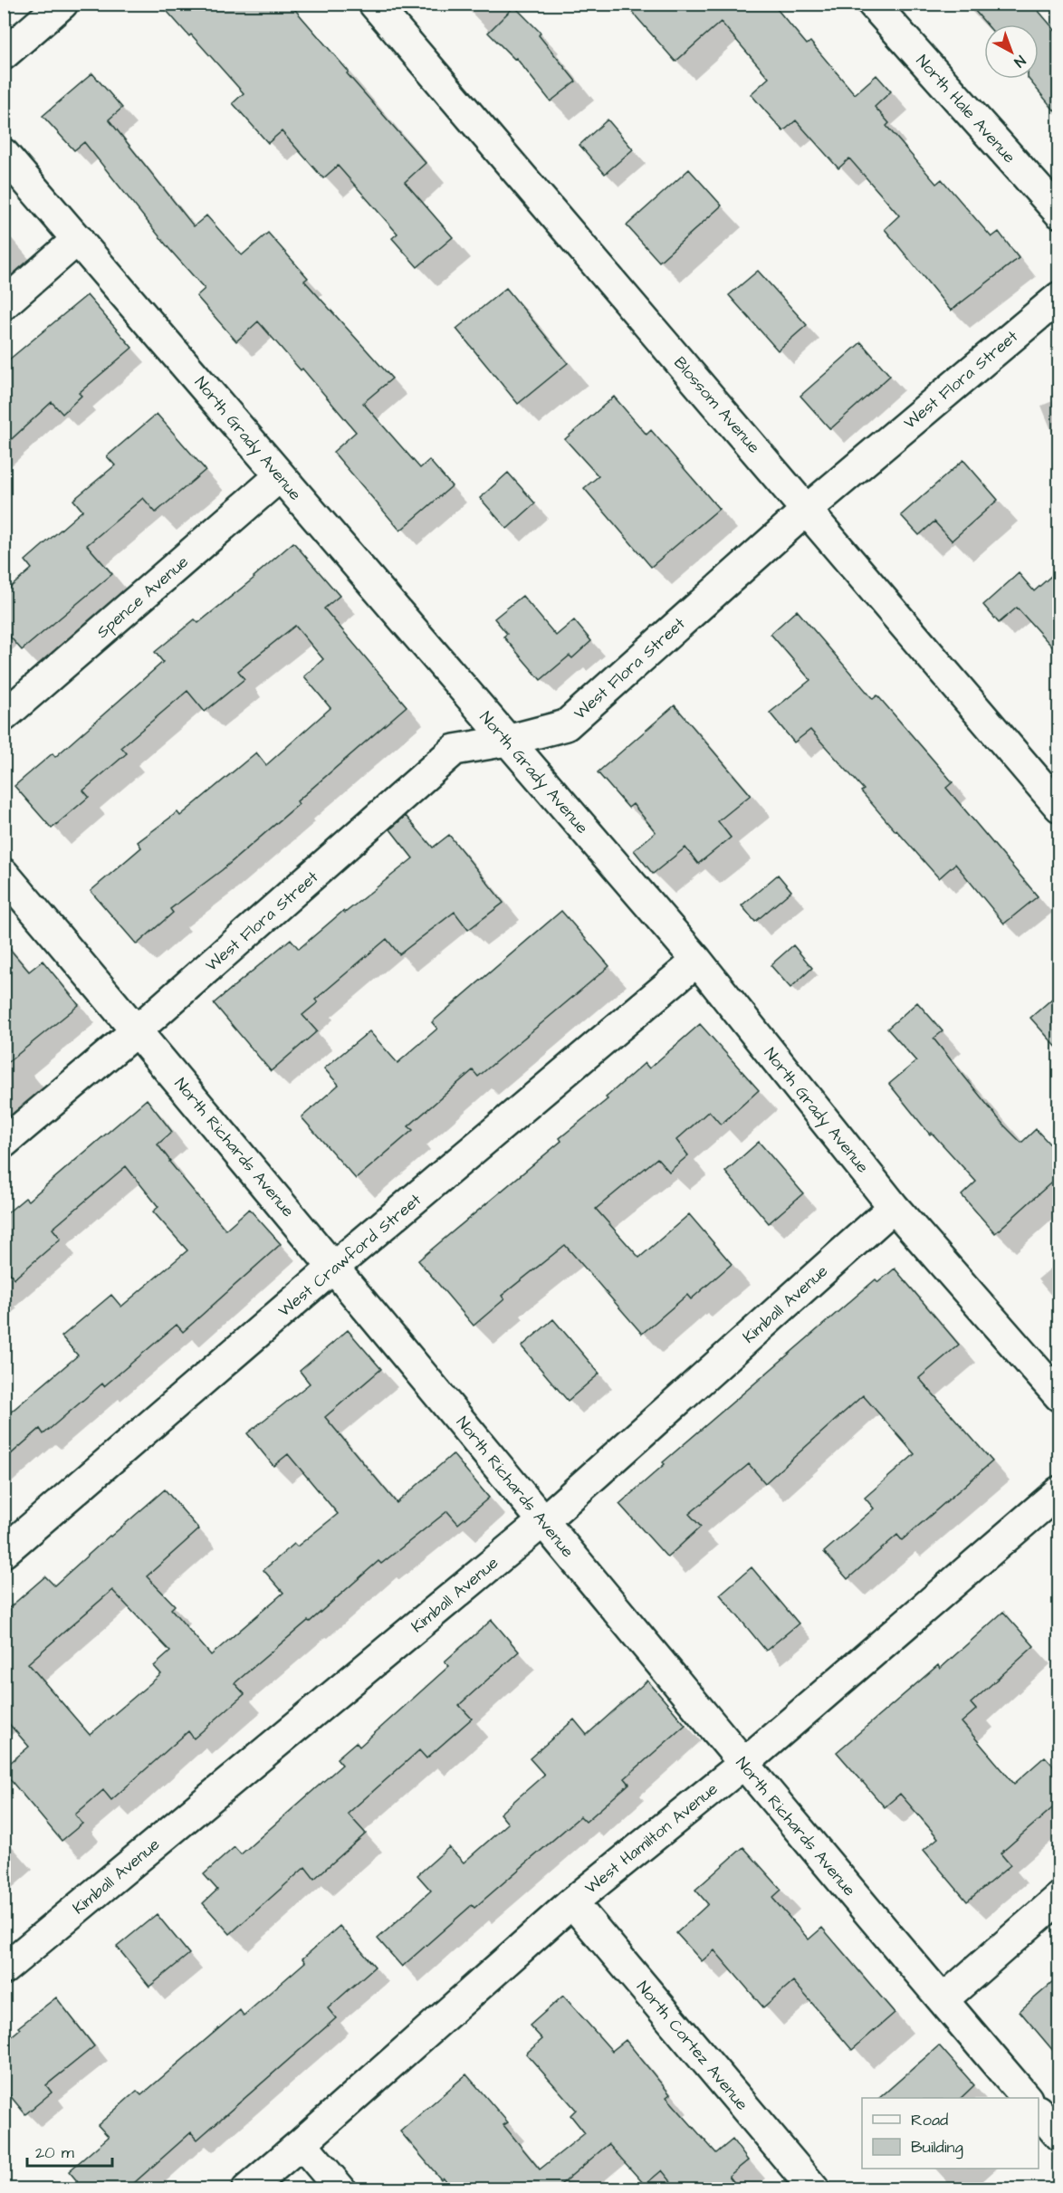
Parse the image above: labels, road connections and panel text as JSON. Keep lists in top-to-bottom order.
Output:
{
  "streets": {
    "street": [
      "North Hale Avenue",
      "West Flora Street",
      "Blossom Avenue",
      "North Grady Avenue",
      "Spence Avenue",
      "North Richards Avenue",
      "West Crawford Street",
      "Kimball Avenue",
      "West Hamilton Avenue",
      "North Cortez Avenue"
    ]
  },
  "crossings": [
    ["West Flora Street", "Blossom Avenue"],
    ["West Flora Street", "North Grady Avenue"],
    ["West Flora Street", "North Richards Avenue"],
    ["North Grady Avenue", "Spence Avenue"],
    ["North Grady Avenue", "West Crawford Street"],
    ["North Grady Avenue", "Kimball Avenue"],
    ["North Richards Avenue", "West Crawford Street"],
    ["North Richards Avenue", "Kimball Avenue"],
    ["North Richards Avenue", "West Hamilton Avenue"],
    ["West Hamilton Avenue", "North Cortez Avenue"]
  ],
  "legend": ["Road", "Building"],
  "scale_bar": "20 m",
  "north": "bottom right"
}
